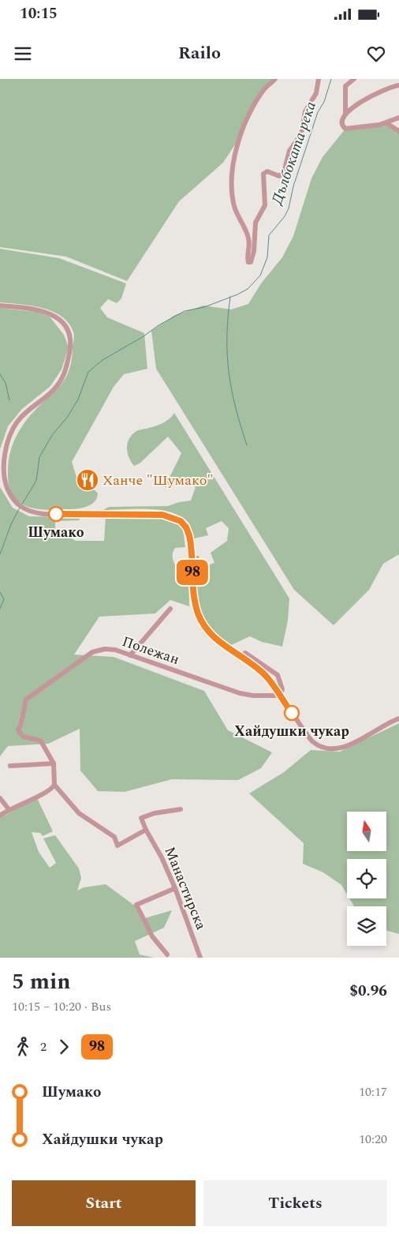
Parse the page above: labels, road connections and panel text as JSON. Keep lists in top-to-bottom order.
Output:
{
  "streets": {
    "street": ["Полежан", "Манастирска"]
  },
  "water": ["Дълбоката река"],
  "places": {
    "restaurant": ["Ханче \"Шумако\""],
    "other": ["Шумако", "Хайдушки чукар"]
  },
  "lines": ["bus line 98"],
  "north": "top",
  "page": {
    "status": "10:15",
    "header": "Railo",
    "on_map": "98",
    "heading": ["5 min", "10:15 – 10:20 · Bus", "$0.96"],
    "legs": ["2", "98"],
    "list": [
      {
        "name": "Шумако",
        "value": "10:17"
      },
      {
        "name": "Хайдушки чукар",
        "value": "10:20"
      }
    ],
    "buttons": ["Start", "Tickets"]
  }
}
